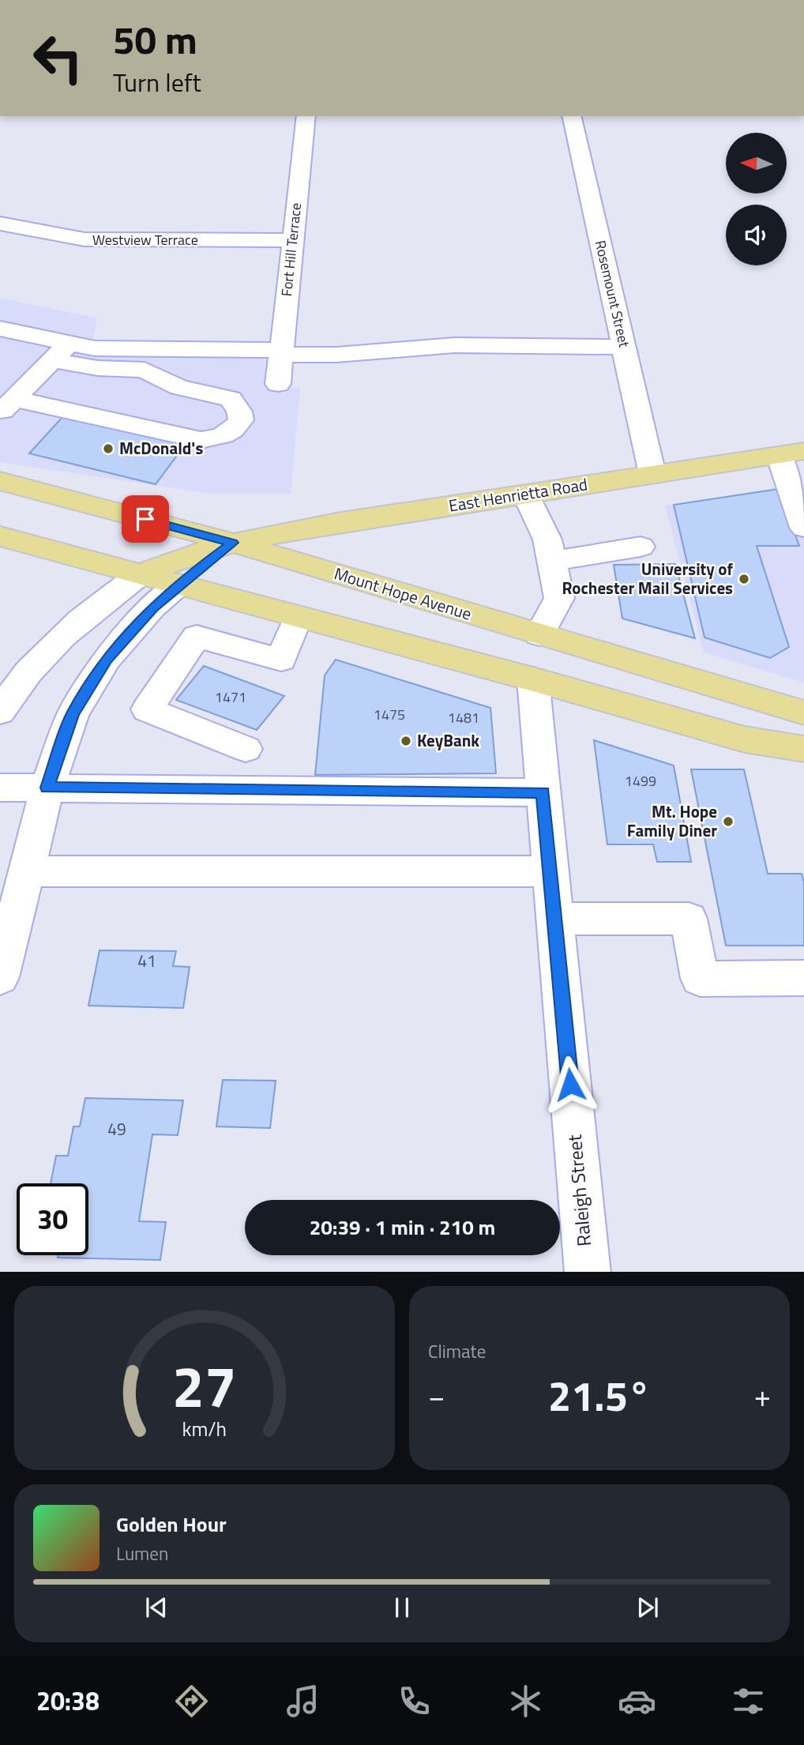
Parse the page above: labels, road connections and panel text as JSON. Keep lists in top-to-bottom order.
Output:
{
  "streets": {
    "main road": ["East Henrietta Road", "Mount Hope Avenue"],
    "street": [
      "Westview Terrace",
      "Fort Hill Terrace",
      "Rosemount Street",
      "Raleigh Street"
    ]
  },
  "crossings": [
    ["Westview Terrace", "Fort Hill Terrace"],
    ["Rosemount Street", "East Henrietta Road"],
    ["East Henrietta Road", "Mount Hope Avenue"]
  ],
  "places": [
    "McDonald's",
    "University of Rochester Mail Services",
    "KeyBank",
    "Mt. Hope Family Diner"
  ],
  "house_numbers": [
    "1471",
    "1475",
    "1481",
    "1499",
    "41",
    "49"
  ],
  "north": "left",
  "page": {
    "turn": ["50 m", "Turn left"],
    "limit": "30",
    "trip": "20:39 · 1 min · 210 m",
    "tile": "Climate",
    "heat": ["−", "21.5°", "+"],
    "song": ["Golden Hour", "Lumen"],
    "tabs": "20:38",
    "gauge": ["27", "km/h"]
  }
}
